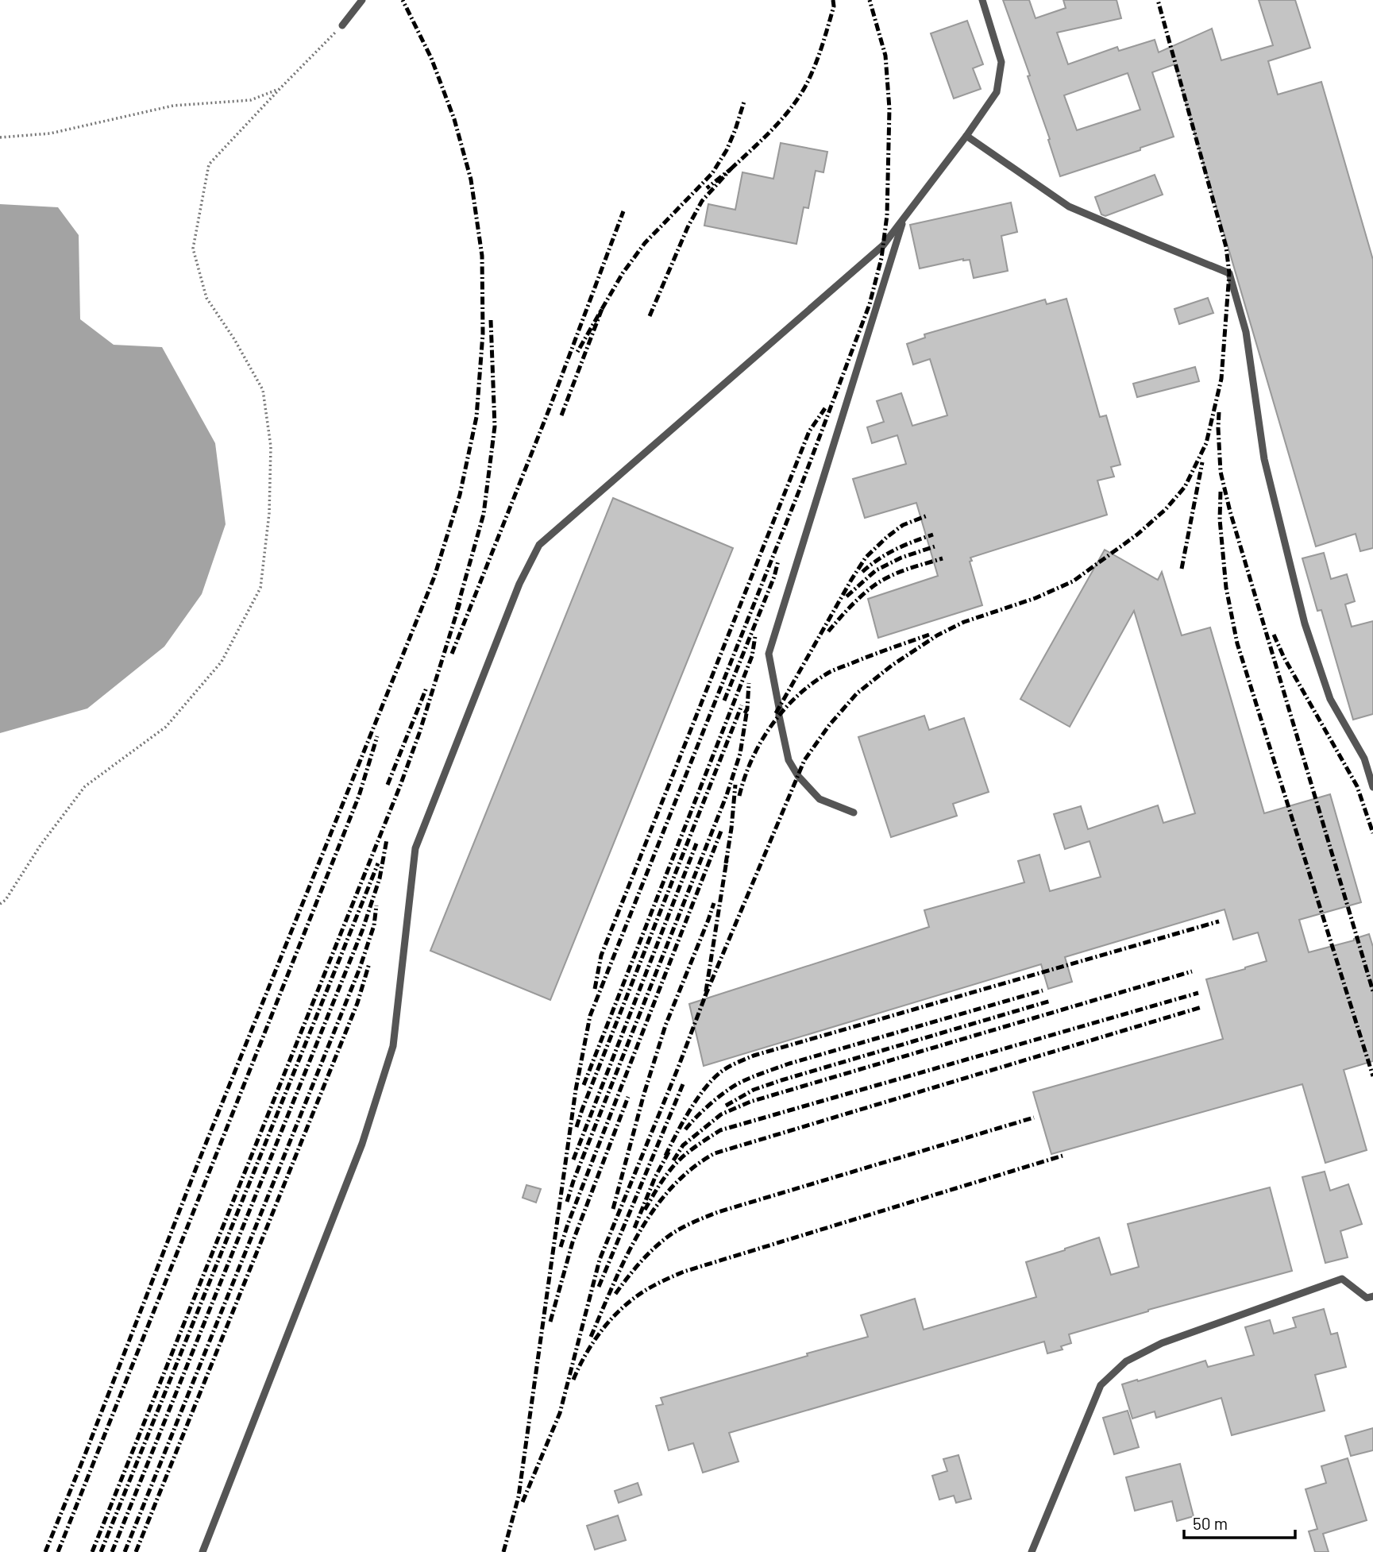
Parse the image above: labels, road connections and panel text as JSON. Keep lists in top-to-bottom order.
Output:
{
  "scale_bar": "50 m"
}
